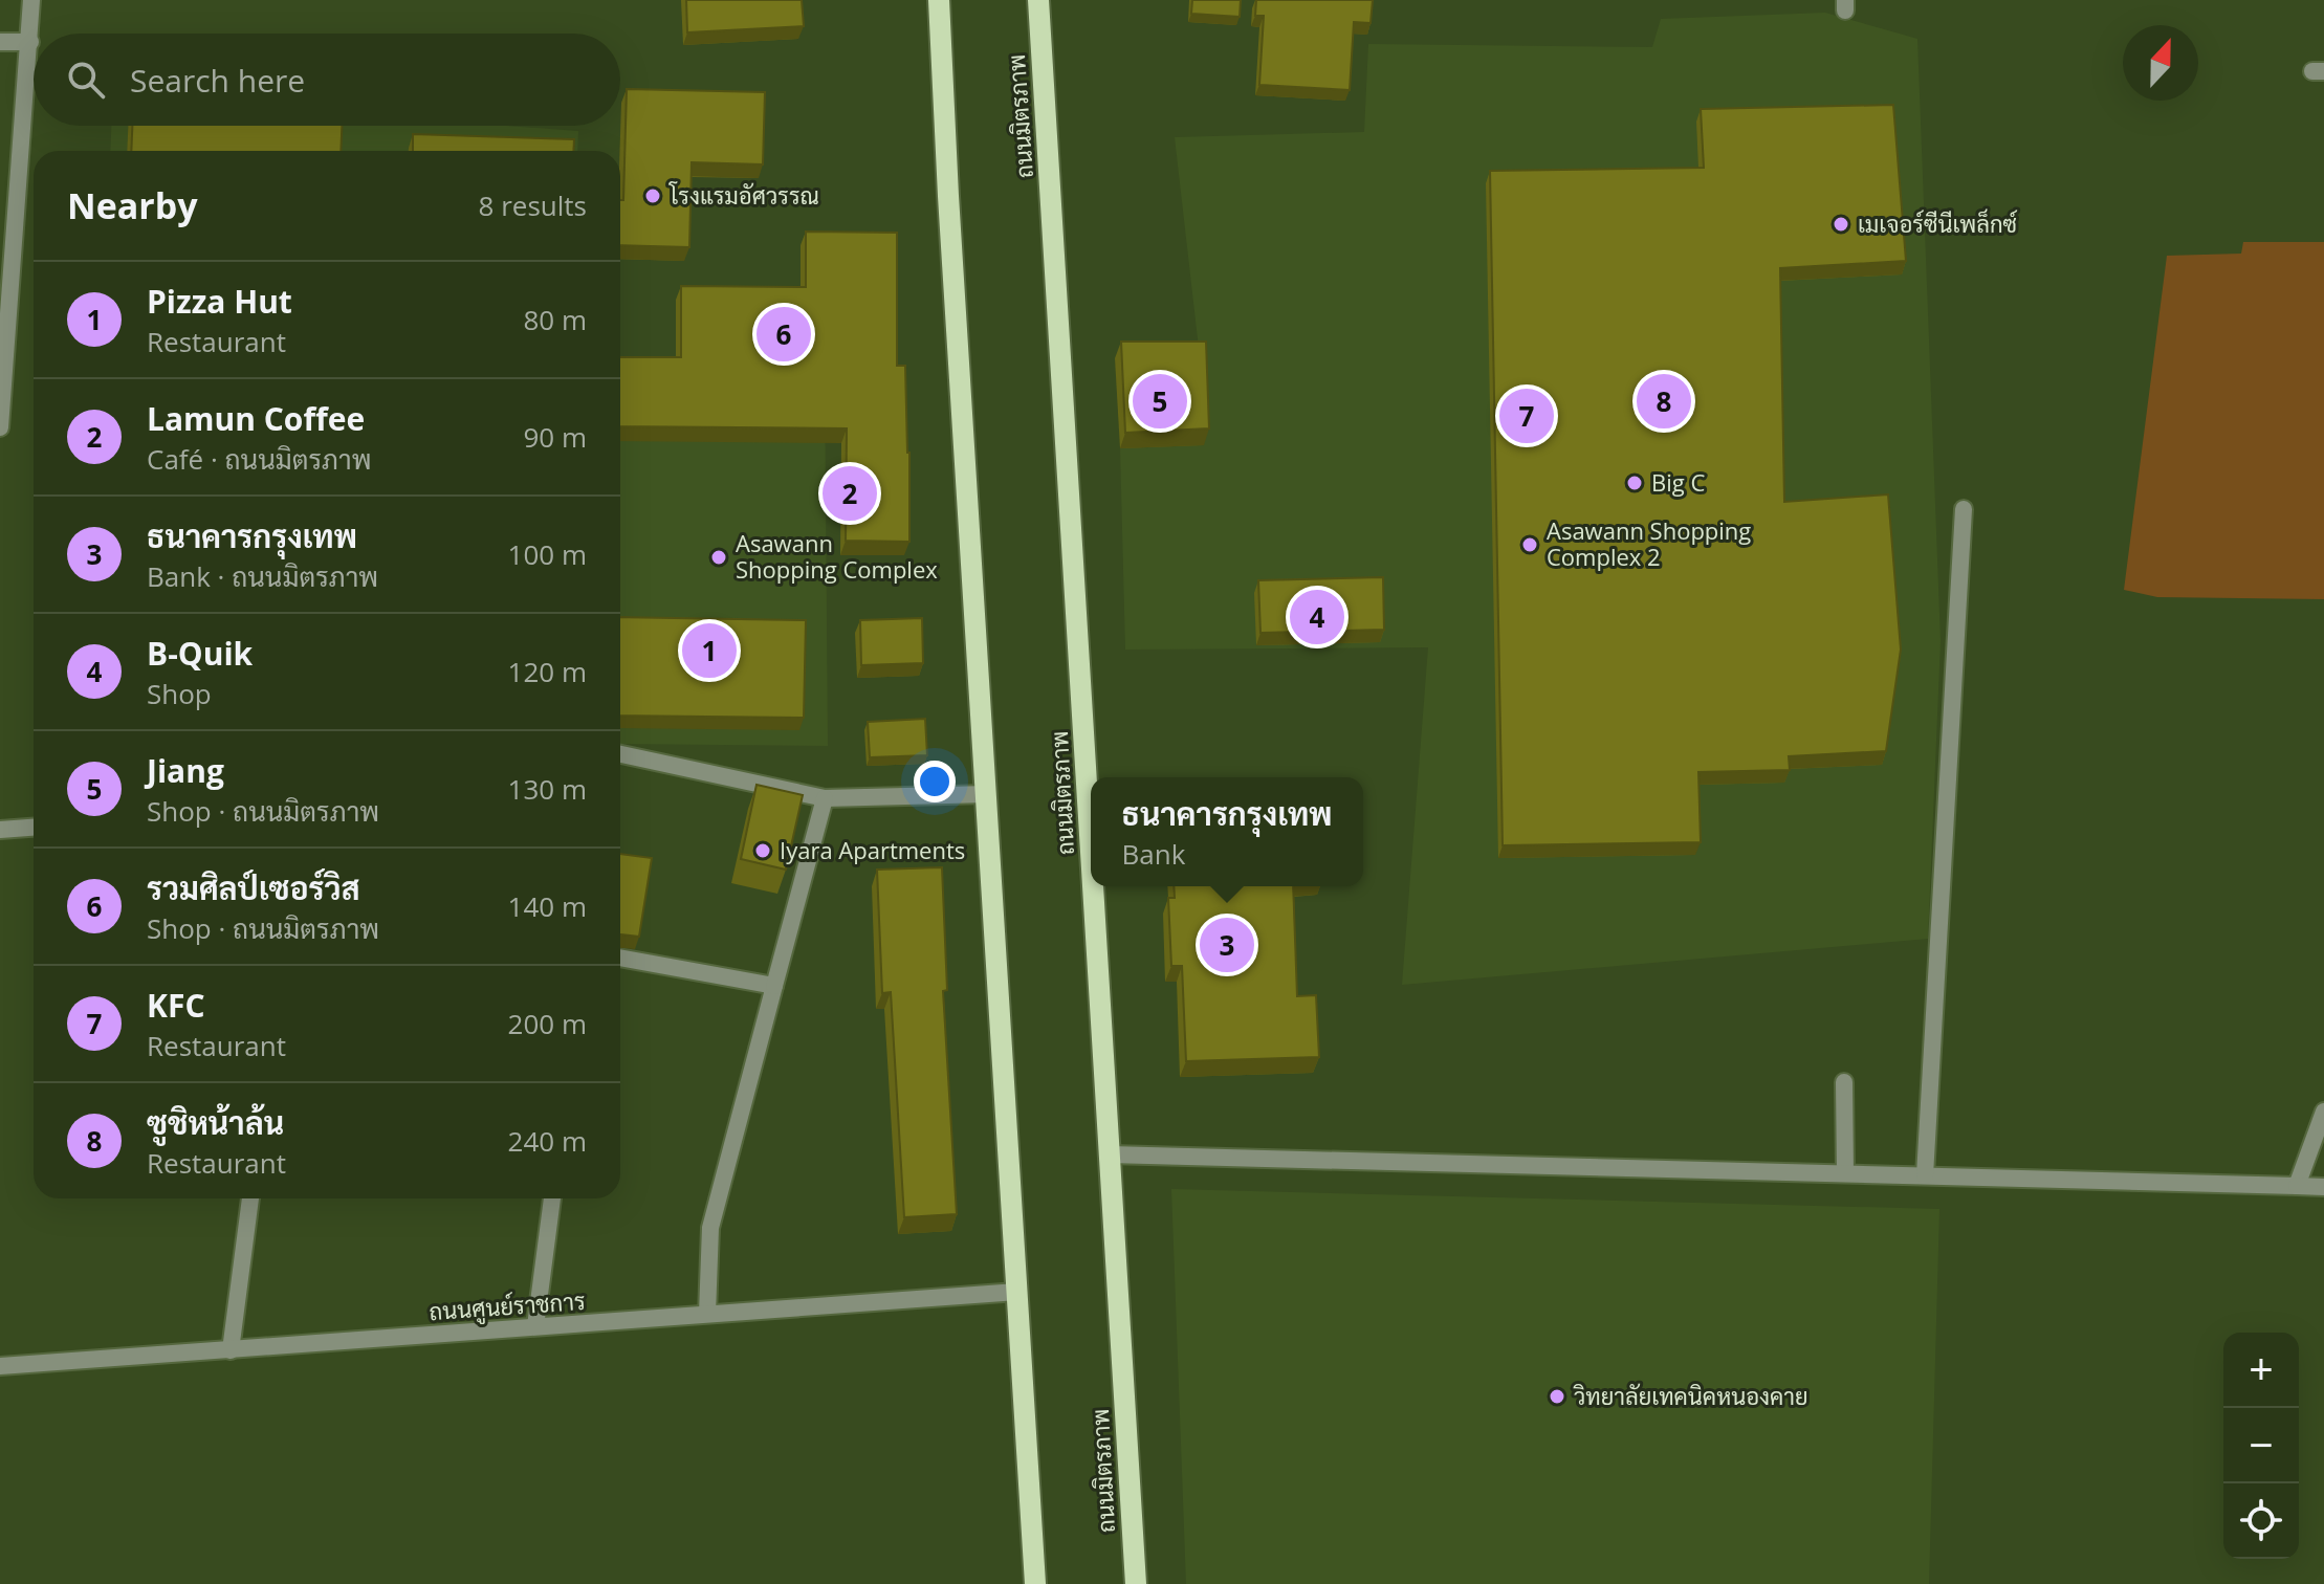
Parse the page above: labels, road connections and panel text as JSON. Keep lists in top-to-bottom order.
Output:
{
  "streets": {
    "main road": ["ถนนมิตรภาพ"],
    "street": ["ถนนศูนย์ราชการ"]
  },
  "places": [
    "โรงแรมอัศวรรณ",
    "เมเจอร์ซีนีเพล็กซ์",
    "Big C",
    "Asawann Shopping Complex 2",
    "Asawann Shopping Complex",
    "Iyara Apartments",
    "วิทยาลัยเทคนิคหนองคาย"
  ],
  "north": "top",
  "page": {
    "search": "Search here",
    "heading": ["Nearby", "8 results"],
    "list": [
      {
        "mark": "1",
        "name": "Pizza Hut",
        "note": "Restaurant",
        "value": "80 m"
      },
      {
        "mark": "2",
        "name": "Lamun Coffee",
        "note": "Café · ถนนมิตรภาพ",
        "value": "90 m"
      },
      {
        "mark": "3",
        "name": "ธนาคารกรุงเทพ",
        "note": "Bank · ถนนมิตรภาพ",
        "value": "100 m"
      },
      {
        "mark": "4",
        "name": "B-Quik",
        "note": "Shop",
        "value": "120 m"
      },
      {
        "mark": "5",
        "name": "Jiang",
        "note": "Shop · ถนนมิตรภาพ",
        "value": "130 m"
      },
      {
        "mark": "6",
        "name": "รวมศิลป์เซอร์วิส",
        "note": "Shop · ถนนมิตรภาพ",
        "value": "140 m"
      },
      {
        "mark": "7",
        "name": "KFC",
        "note": "Restaurant",
        "value": "200 m"
      },
      {
        "mark": "8",
        "name": "ซูชิหน้าล้น",
        "note": "Restaurant",
        "value": "240 m"
      }
    ],
    "pins": [
      "6",
      "5",
      "8",
      "7",
      "2",
      "4",
      "1",
      "3"
    ],
    "popup": ["ธนาคารกรุงเทพ", "Bank"],
    "map_buttons": ["+", "−"]
  }
}
